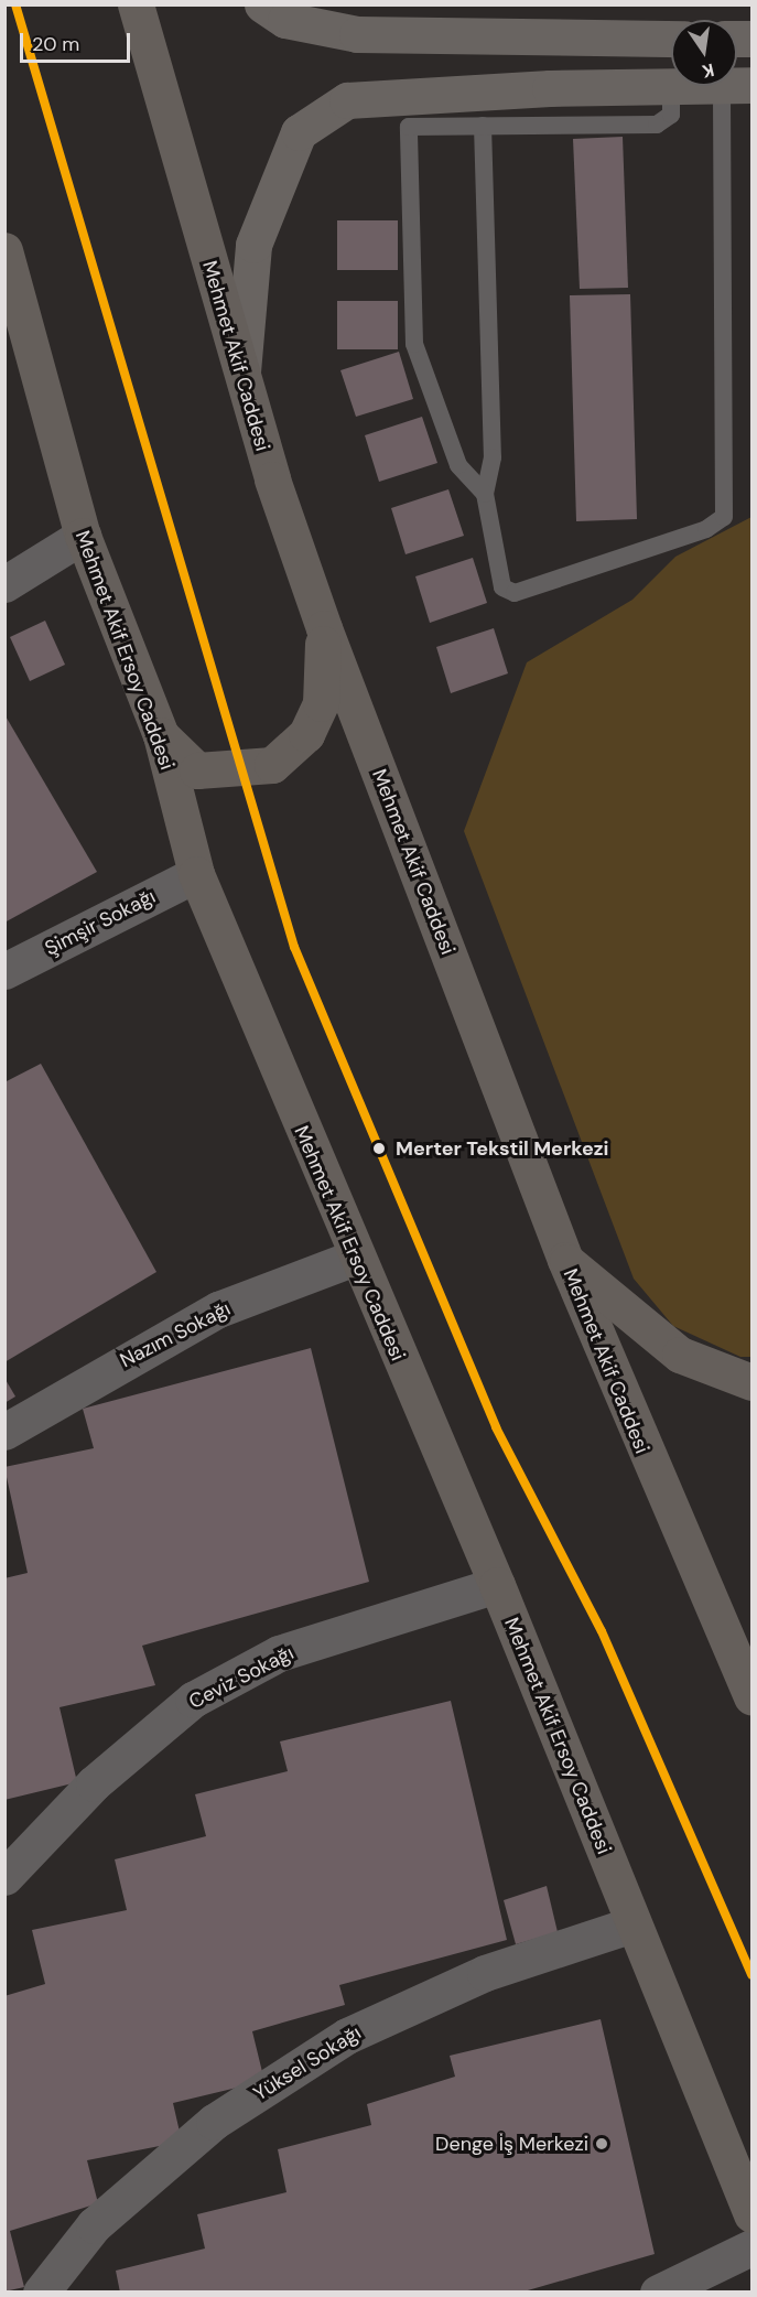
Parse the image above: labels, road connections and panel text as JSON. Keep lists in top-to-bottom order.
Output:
{
  "streets": {
    "main road": ["Mehmet Akif Caddesi", "Mehmet Akif Ersoy Caddesi"],
    "street": [
      "Şimşir Sokağı",
      "Nazım Sokağı",
      "Ceviz Sokağı",
      "Yüksel Sokağı"
    ]
  },
  "crossings": [
    ["Mehmet Akif Ersoy Caddesi", "Şimşir Sokağı"],
    ["Mehmet Akif Ersoy Caddesi", "Nazım Sokağı"],
    ["Mehmet Akif Ersoy Caddesi", "Ceviz Sokağı"],
    ["Mehmet Akif Ersoy Caddesi", "Yüksel Sokağı"]
  ],
  "places": ["Merter Tekstil Merkezi", "Denge İş Merkezi"],
  "scale_bar": "20 m",
  "north": "bottom"
}
